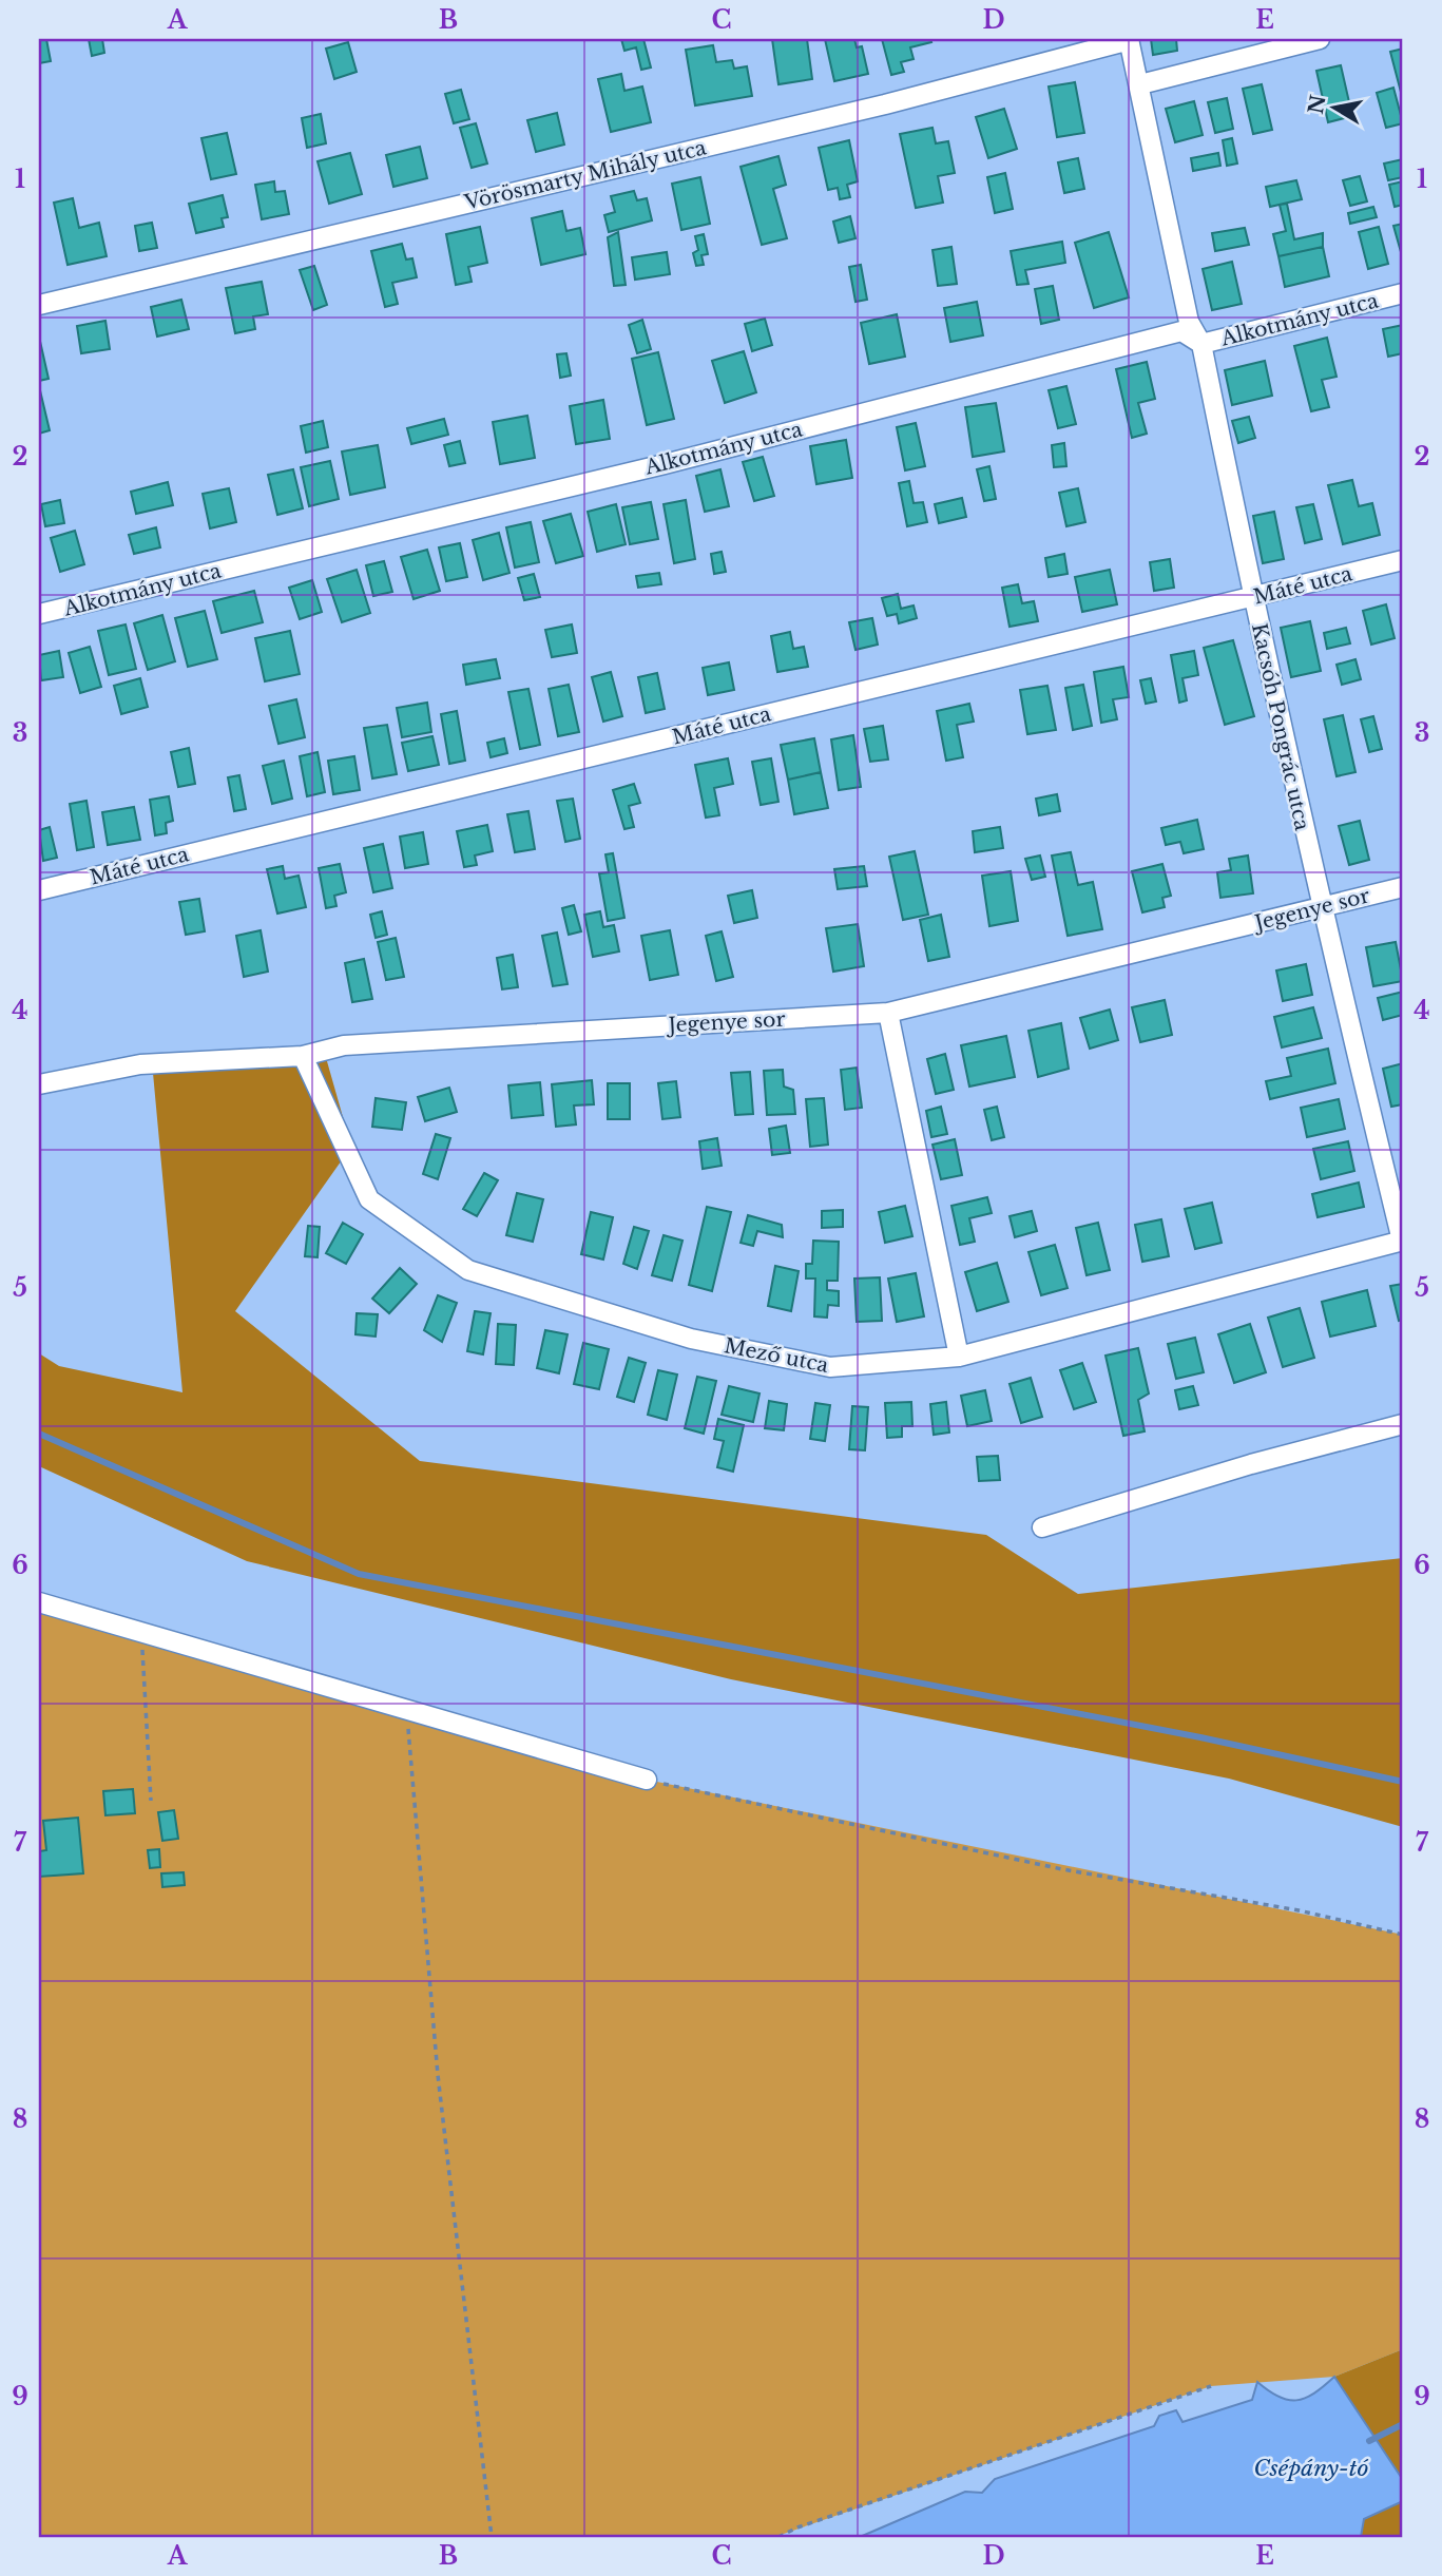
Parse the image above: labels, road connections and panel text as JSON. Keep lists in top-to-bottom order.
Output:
{
  "streets": {
    "street": [
      "Vörösmarty Mihály utca",
      "Alkotmány utca",
      "Máté utca",
      "Kacsóh Pongrác utca",
      "Jegenye sor",
      "Mező utca"
    ]
  },
  "crossings": [
    ["Vörösmarty Mihály utca", "Kacsóh Pongrác utca"],
    ["Alkotmány utca", "Kacsóh Pongrác utca"],
    ["Máté utca", "Kacsóh Pongrác utca"],
    ["Kacsóh Pongrác utca", "Jegenye sor"],
    ["Kacsóh Pongrác utca", "Mező utca"],
    ["Jegenye sor", "Mező utca"]
  ],
  "water": ["Csépány-tó"],
  "north": "left",
  "grid": {
    "columns": [
      "A",
      "B",
      "C",
      "D",
      "E"
    ],
    "rows": [
      "1",
      "2",
      "3",
      "4",
      "5",
      "6",
      "7",
      "8",
      "9"
    ]
  }
}
